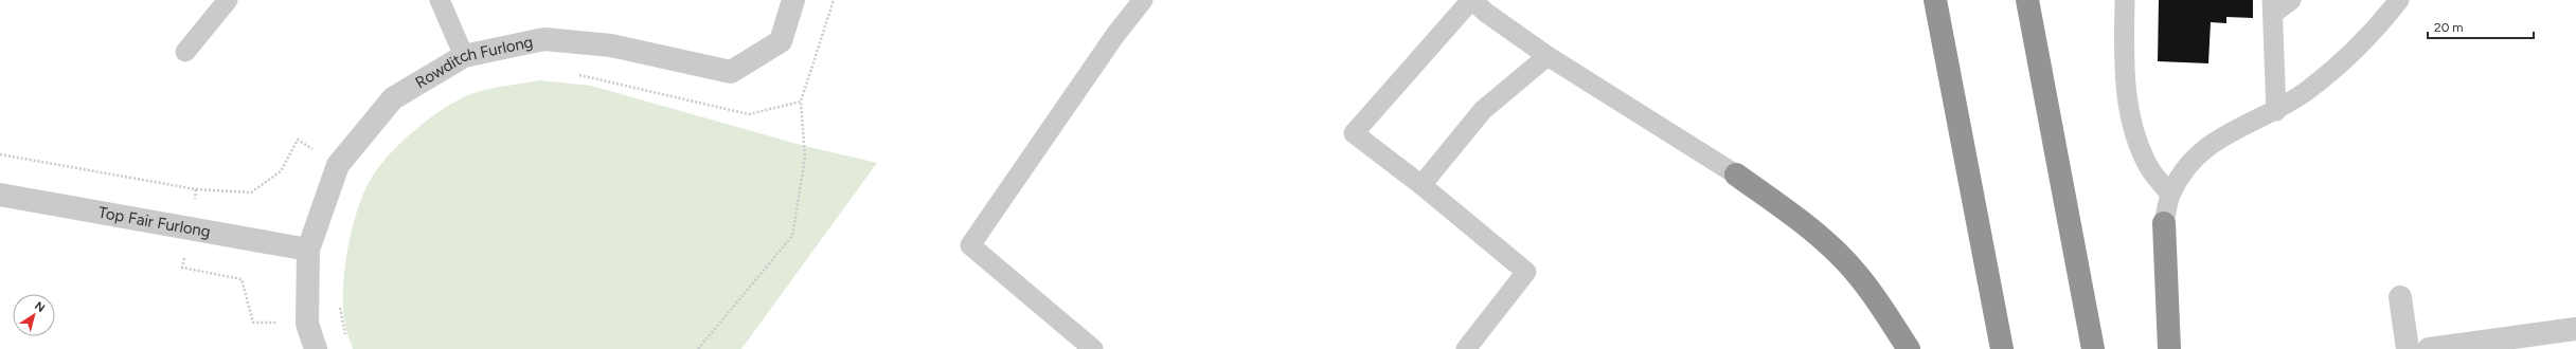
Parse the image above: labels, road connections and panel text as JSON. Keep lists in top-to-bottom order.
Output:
{
  "streets": {
    "street": ["Rowditch Furlong", "Top Fair Furlong"]
  },
  "crossings": [
    ["Rowditch Furlong", "Top Fair Furlong"]
  ],
  "scale_bar": "20 m",
  "north": "top right"
}
